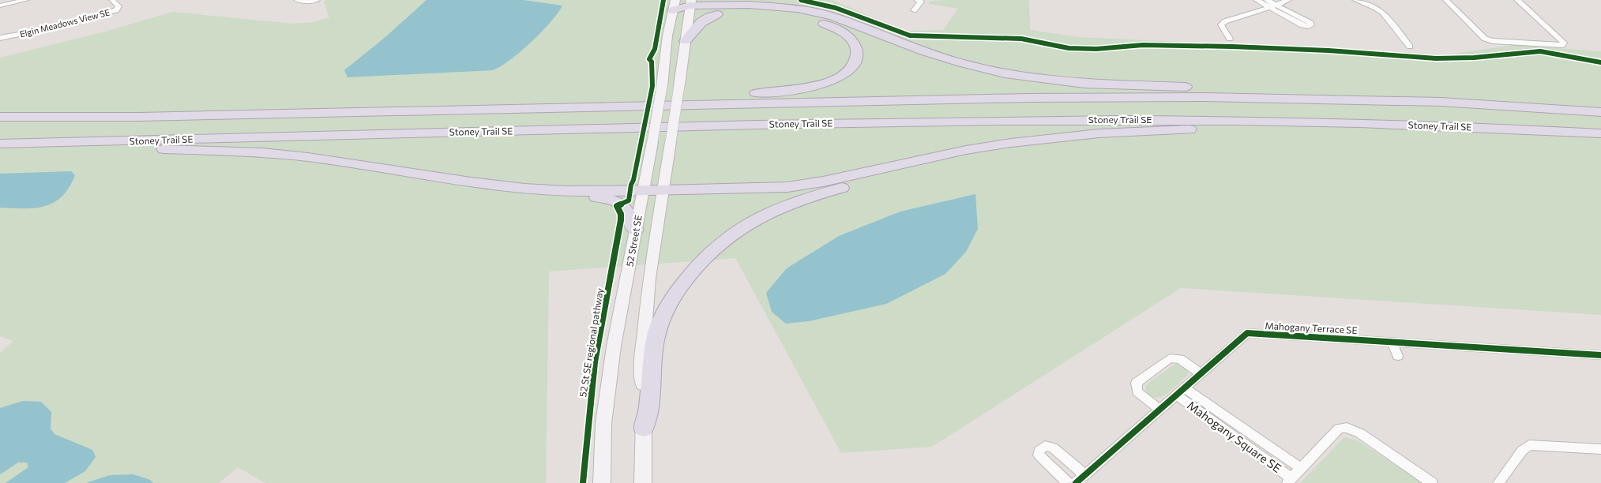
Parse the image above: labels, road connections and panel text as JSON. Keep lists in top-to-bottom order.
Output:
{
  "streets": {
    "highway": ["Stoney Trail SE"],
    "main road": ["52 Street SE"],
    "street": ["Elgin Meadows View SE", "Mahogany Terrace SE", "Mahogany Square SE"],
    "cycle path": ["52 St SE regional pathway"]
  },
  "crossings": [
    ["Mahogany Terrace SE", "Mahogany Square SE"]
  ]
}
